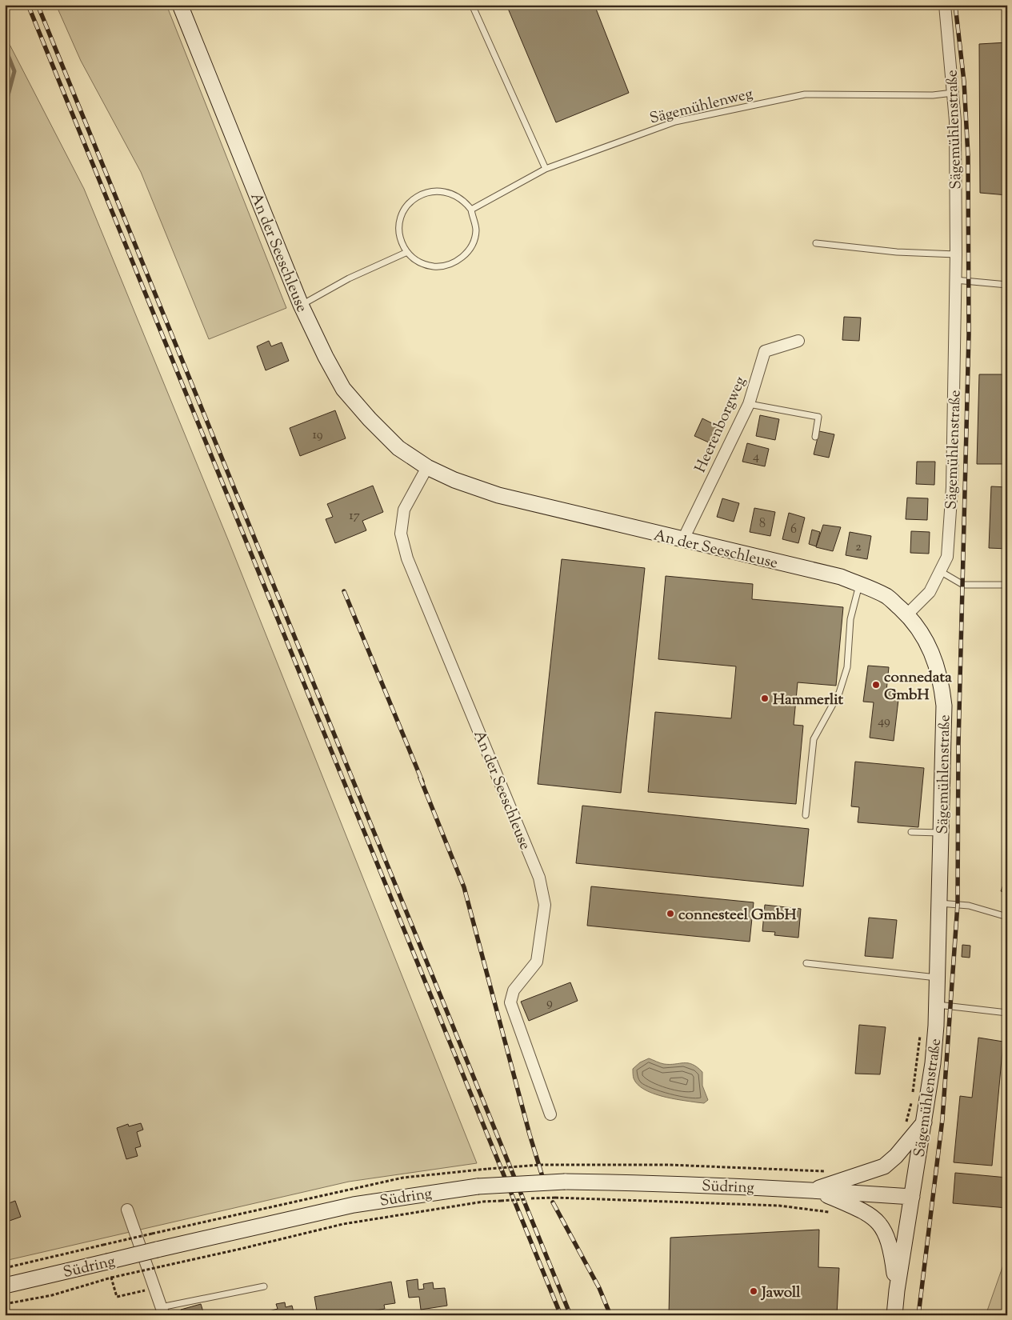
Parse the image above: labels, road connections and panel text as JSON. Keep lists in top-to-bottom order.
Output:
{
  "streets": {
    "street": [
      "Sägemühlenstraße",
      "An der Seeschleuse",
      "Heerenborgweg",
      "Südring"
    ],
    "lane": ["Sägemühlenweg"]
  },
  "crossings": [
    ["Sägemühlenweg", "Sägemühlenstraße"],
    ["Sägemühlenstraße", "An der Seeschleuse"],
    ["Sägemühlenstraße", "Südring"],
    ["An der Seeschleuse", "Heerenborgweg"]
  ],
  "places": [
    "connedata GmbH",
    "Hammerlit",
    "connesteel GmbH",
    "Jawoll"
  ],
  "house_numbers": [
    "19",
    "4",
    "17",
    "8",
    "6",
    "2",
    "49",
    "9"
  ]
}
